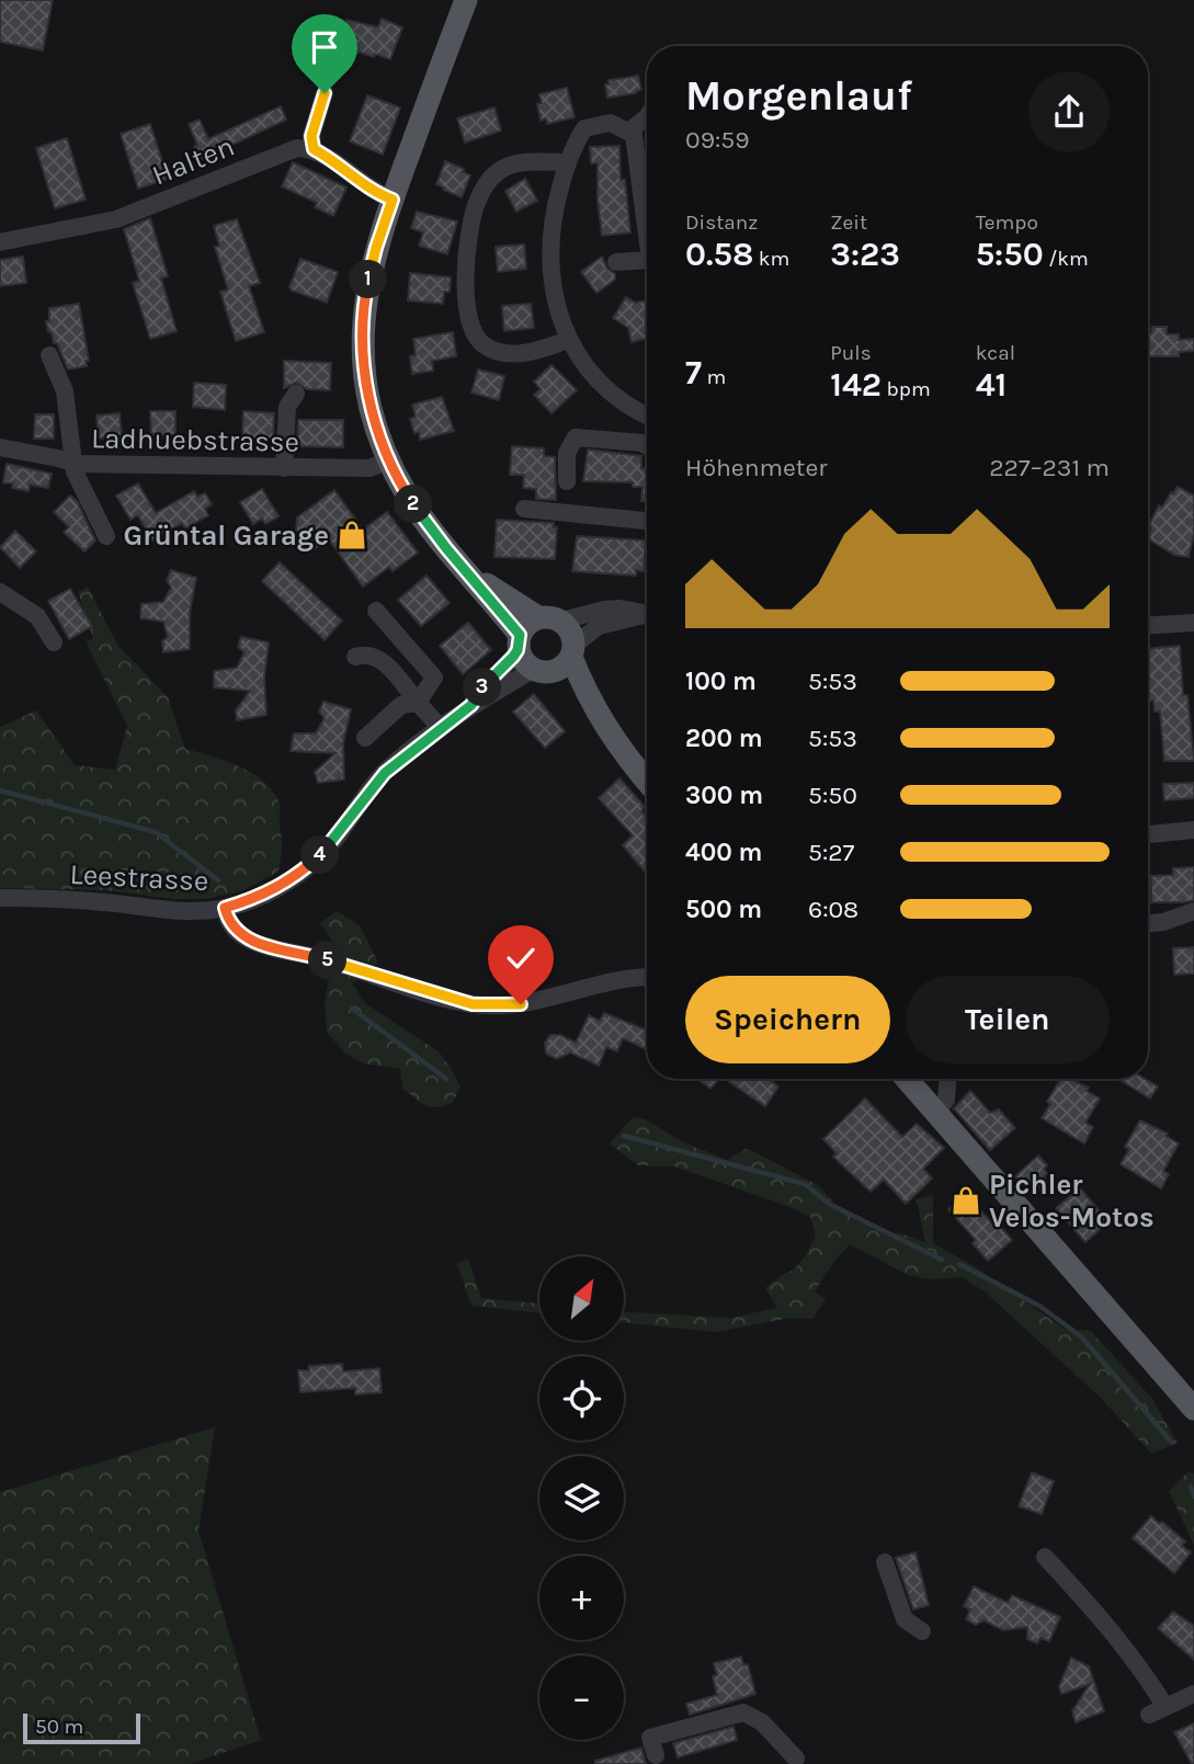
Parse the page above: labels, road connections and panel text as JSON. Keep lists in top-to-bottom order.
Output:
{
  "streets": {
    "street": ["Halten", "Ladhuebstrasse", "Leestrasse"]
  },
  "places": {
    "shop": ["Grüntal Garage", "Pichler Velos-Motos"]
  },
  "scale_bar": "50 m",
  "north": "top right",
  "page": {
    "heading": ["Morgenlauf", "09:59"],
    "stats": [
      ["Distanz", "0.58 km"],
      ["Zeit", "3:23"],
      ["Tempo", "5:50 /km"],
      ["7 m"],
      ["Puls", "142 bpm"],
      ["kcal", "41"]
    ],
    "pins": [
      "1",
      "2",
      "3",
      "4",
      "5"
    ],
    "chart": ["Höhenmeter", "227–231 m"],
    "list": [
      {
        "name": "100 m",
        "note": "5:53"
      },
      {
        "name": "200 m",
        "note": "5:53"
      },
      {
        "name": "300 m",
        "note": "5:50"
      },
      {
        "name": "400 m",
        "note": "5:27"
      },
      {
        "name": "500 m",
        "note": "6:08"
      }
    ],
    "buttons": ["Speichern", "Teilen"],
    "map_buttons": ["+", "−"],
    "scale": "50 m"
  }
}
